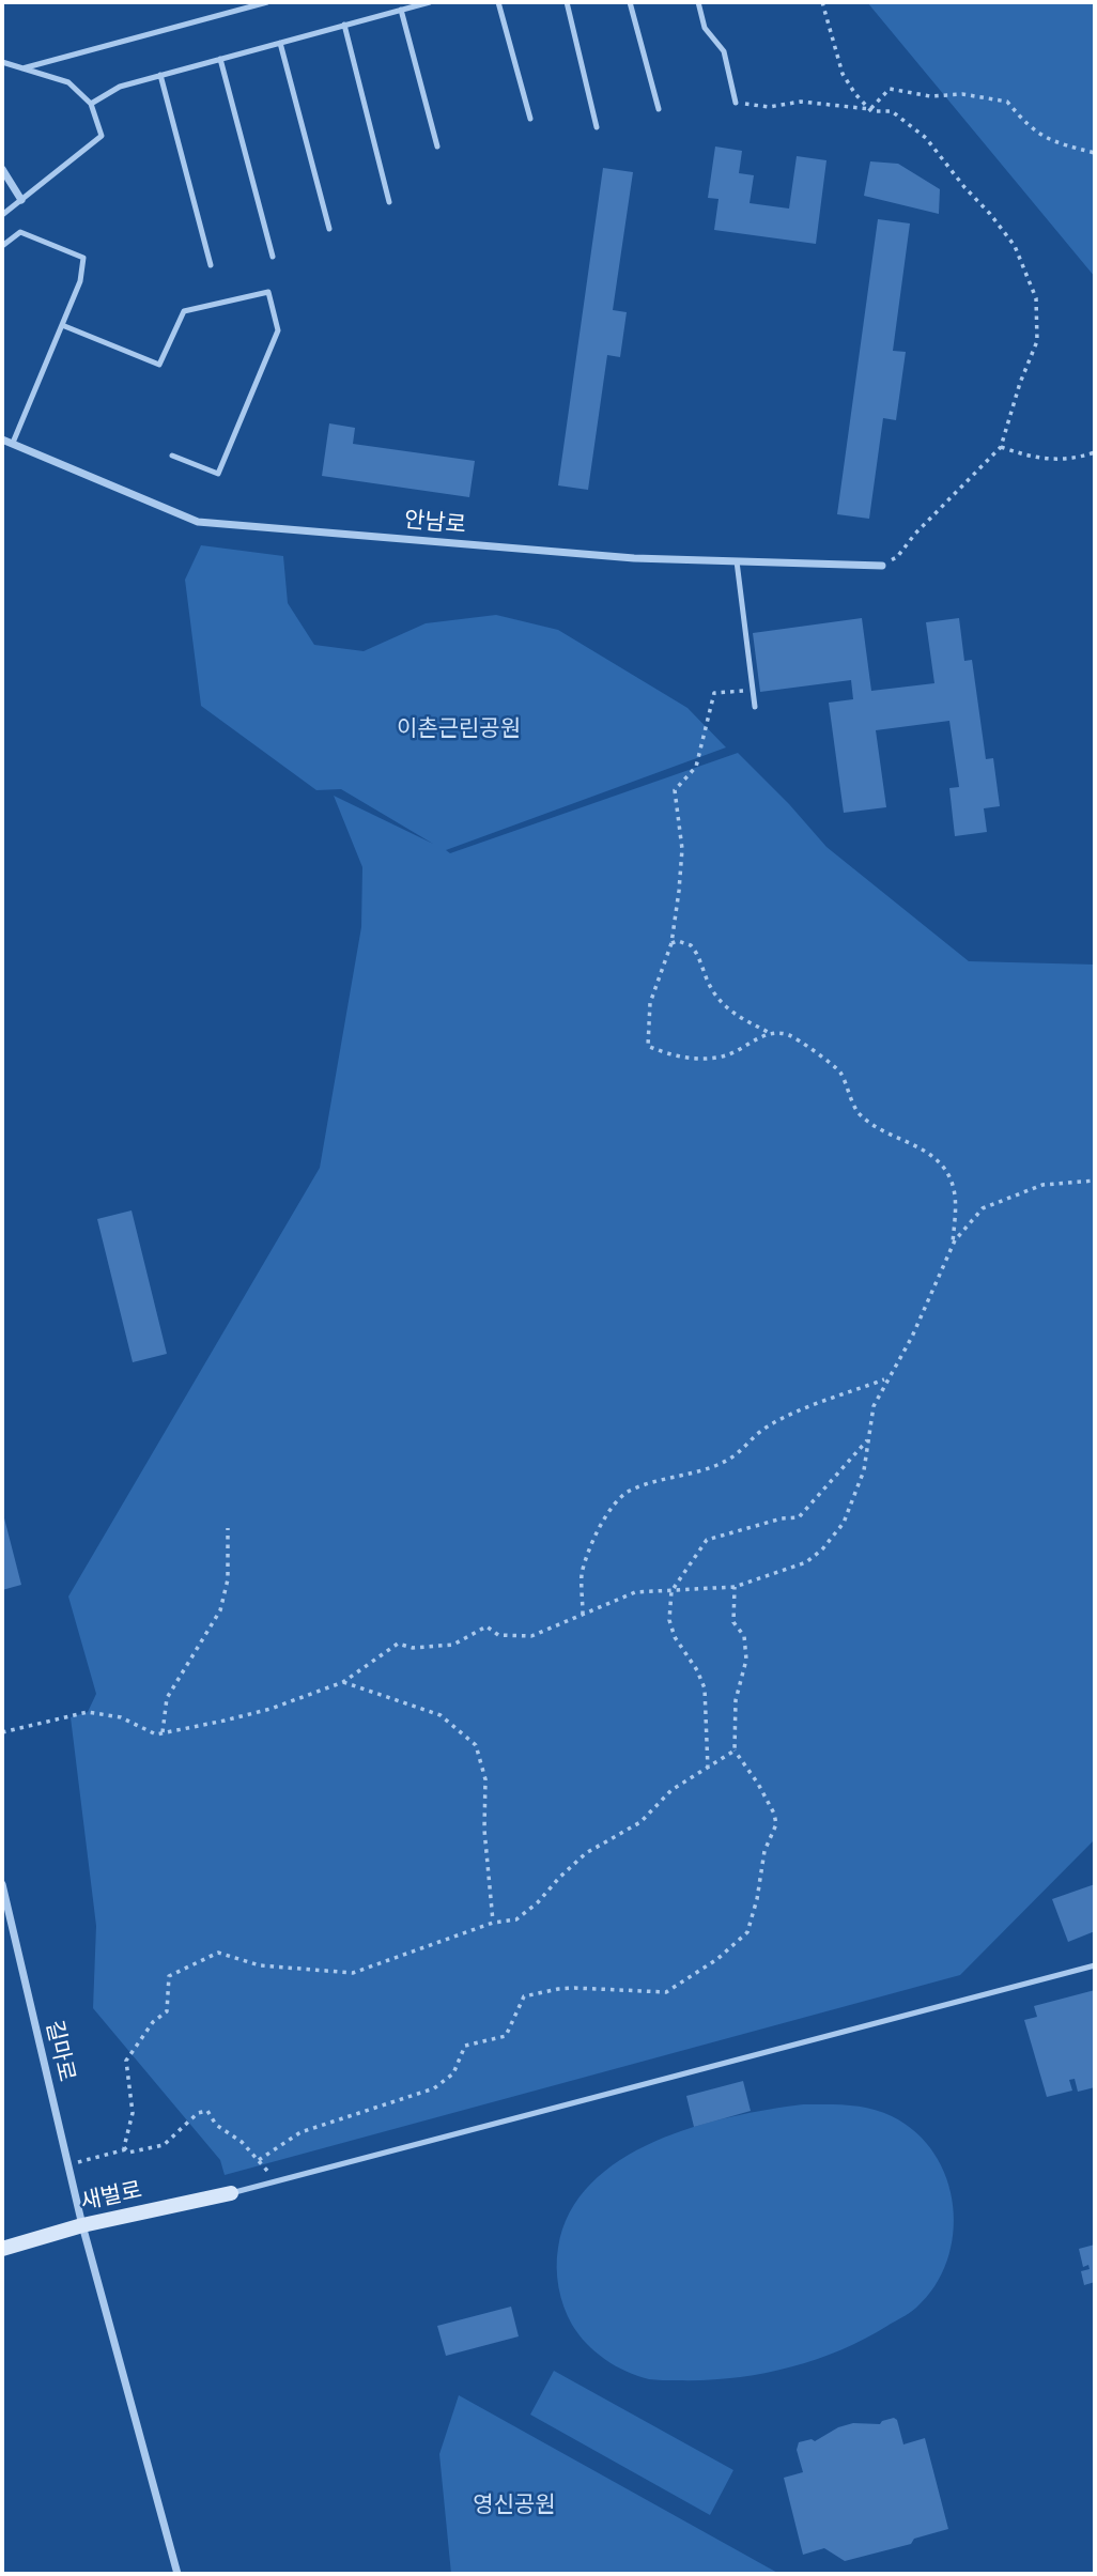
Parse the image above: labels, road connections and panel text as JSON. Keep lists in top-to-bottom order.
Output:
{
  "streets": {
    "street": ["안남로", "길마로", "새벌로"]
  },
  "crossings": [
    ["길마로", "새벌로"]
  ],
  "parks": ["이촌근린공원", "영신공원"]
}
